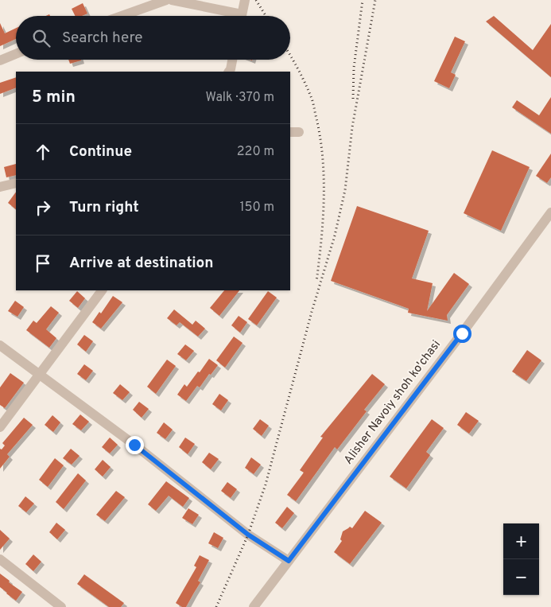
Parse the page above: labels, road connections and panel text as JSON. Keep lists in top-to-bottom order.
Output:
{
  "streets": {
    "street": ["Alisher Navoiy shoh ko'chasi"]
  },
  "page": {
    "search": "Search here",
    "heading": ["5 min", "Walk · 370 m"],
    "list": [
      ["Continue", "220 m"],
      ["Turn right", "150 m"],
      "Arrive at destination"
    ],
    "map_buttons": ["+", "−"]
  }
}
